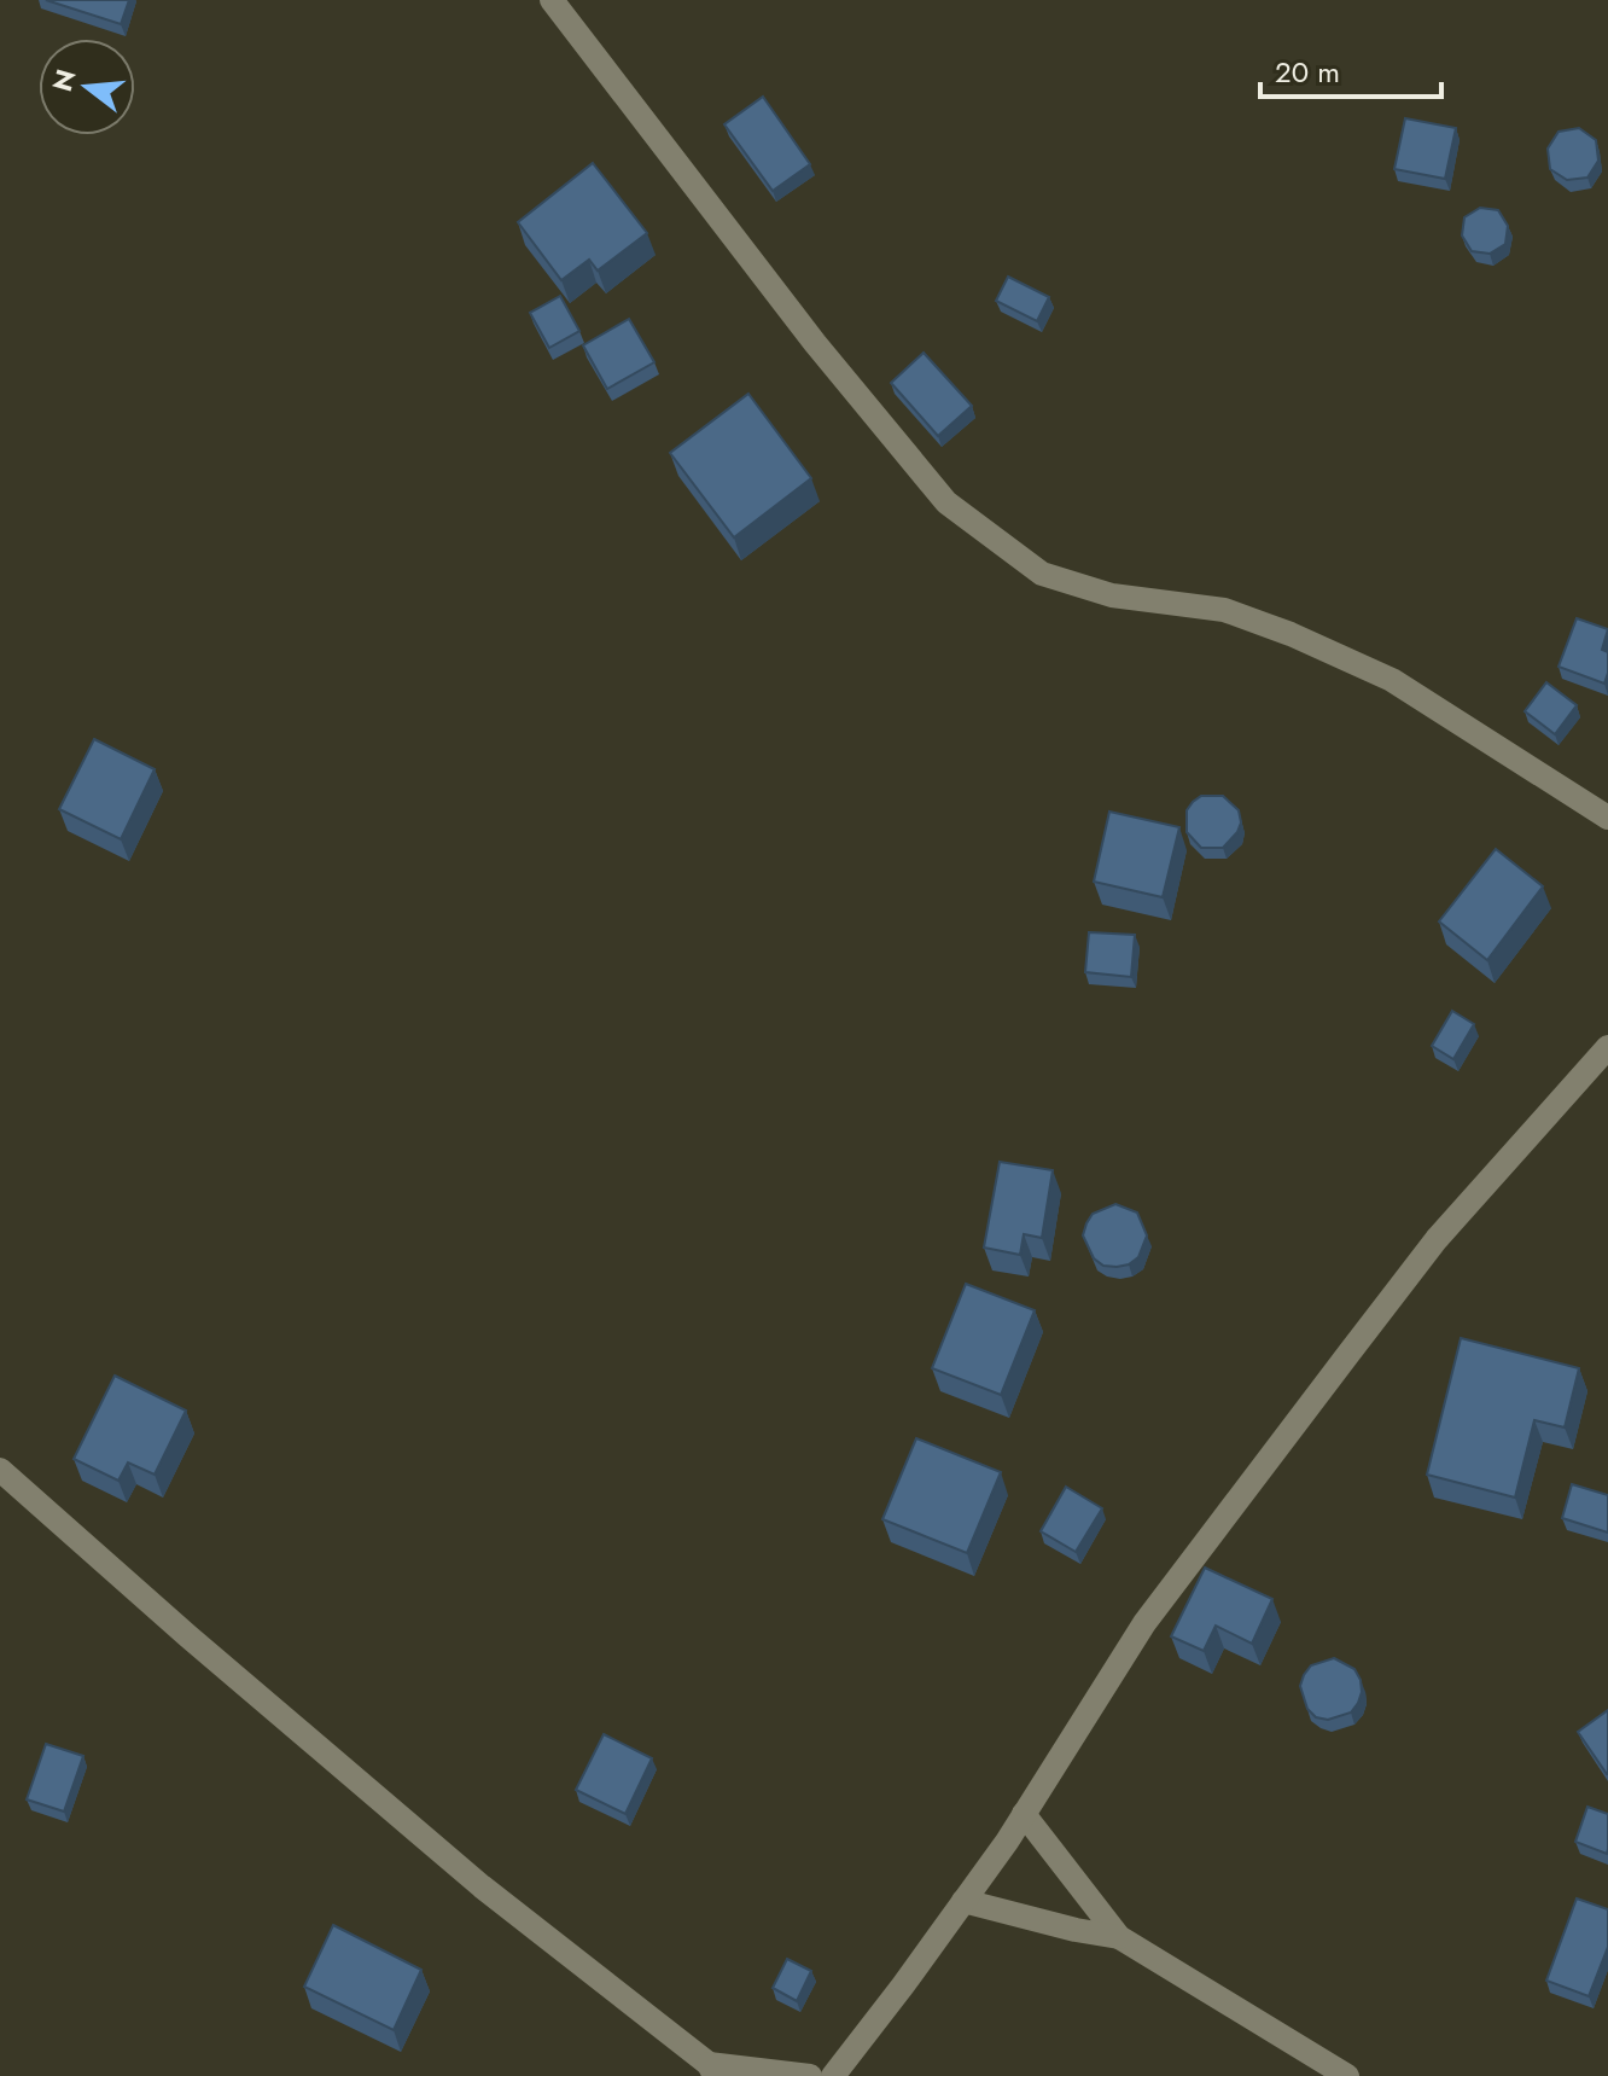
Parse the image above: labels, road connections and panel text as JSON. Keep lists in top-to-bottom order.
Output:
{
  "scale_bar": "20 m",
  "north": "left"
}
